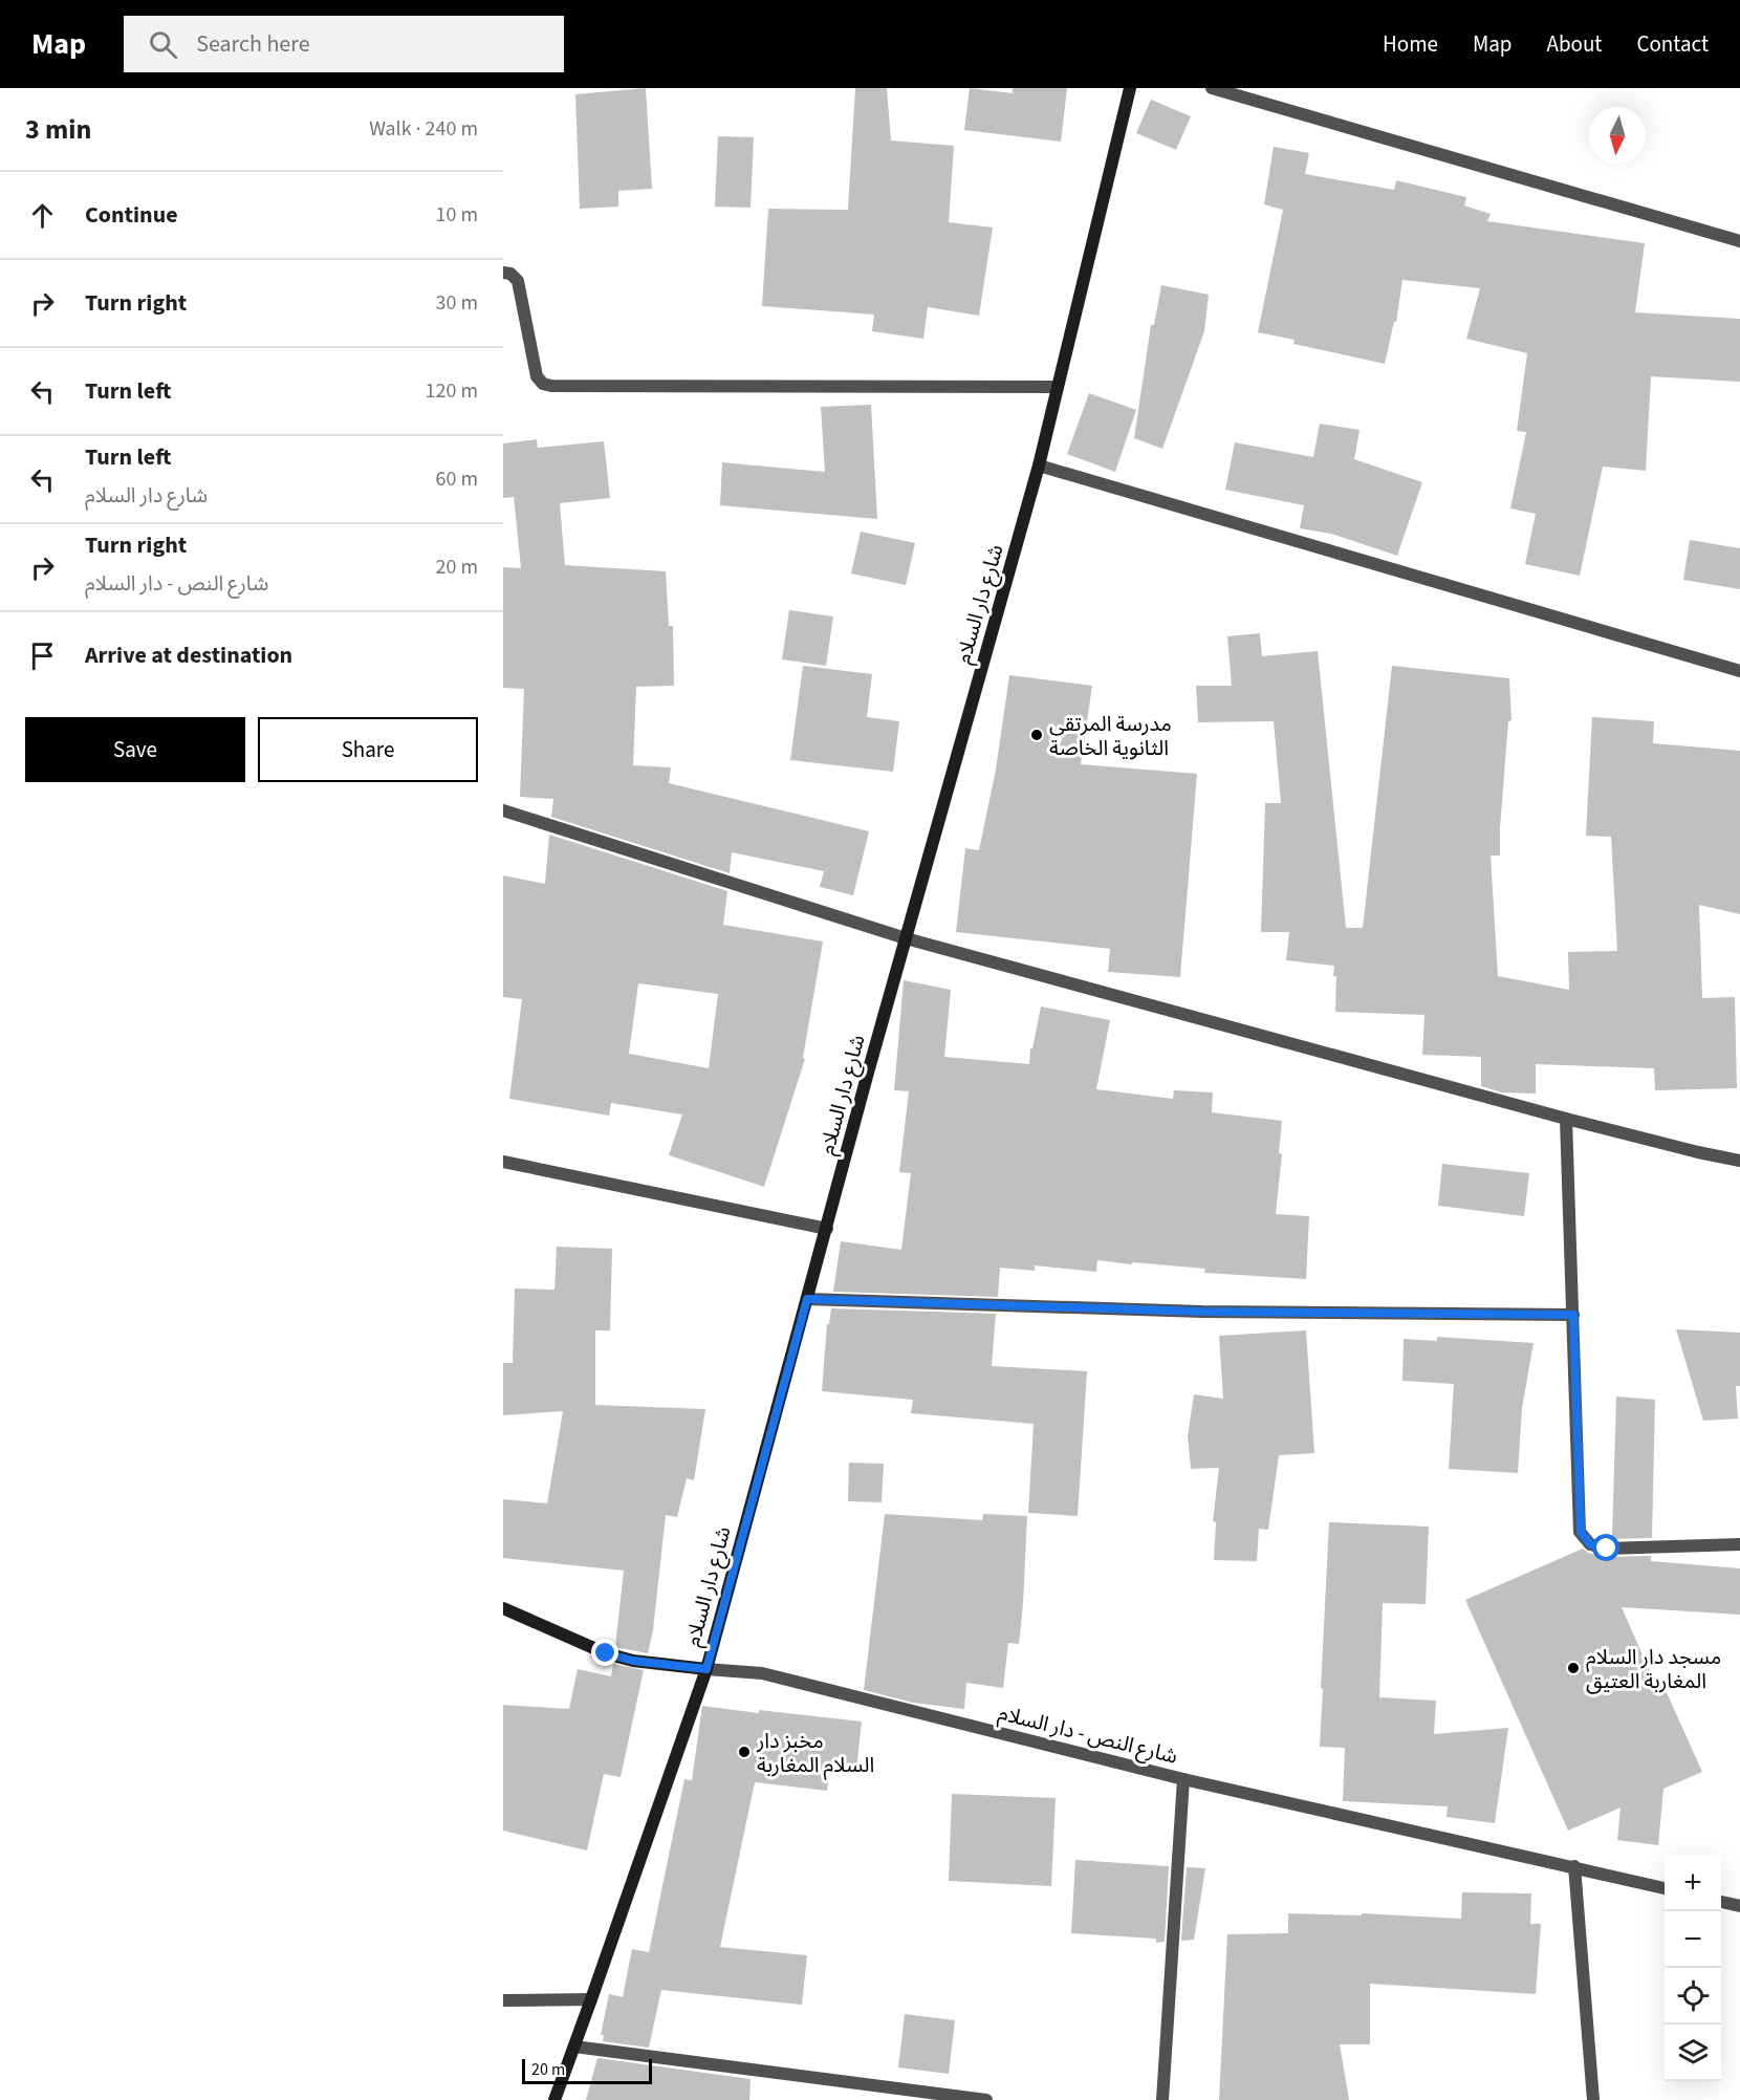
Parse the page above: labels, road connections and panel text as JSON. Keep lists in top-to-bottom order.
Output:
{
  "streets": {
    "street": ["شارع دار السلام", "شارع النص - دار السلام"]
  },
  "crossings": [
    ["شارع دار السلام", "شارع النص - دار السلام"]
  ],
  "places": ["مدرسة المرتقي الثانوية الخاصة", "مسجد دار السلام المغاربة العتيق", "مخبز دار السلام المغاربة"],
  "scale_bar": "20 m",
  "north": "bottom",
  "page": {
    "header": "Map",
    "search": "Search here",
    "nav": [
      "Home",
      "Map",
      "About",
      "Contact"
    ],
    "heading": ["3 min", "Walk · 240 m"],
    "list": [
      ["Continue", "10 m"],
      ["Turn right", "30 m"],
      ["Turn left", "120 m"],
      ["Turn left", "شارع دار السلام", "60 m"],
      ["Turn right", "شارع النص - دار السلام", "20 m"],
      "Arrive at destination"
    ],
    "buttons": ["Save", "Share"],
    "map_buttons": ["+", "−"],
    "scale": "20 m"
  }
}
